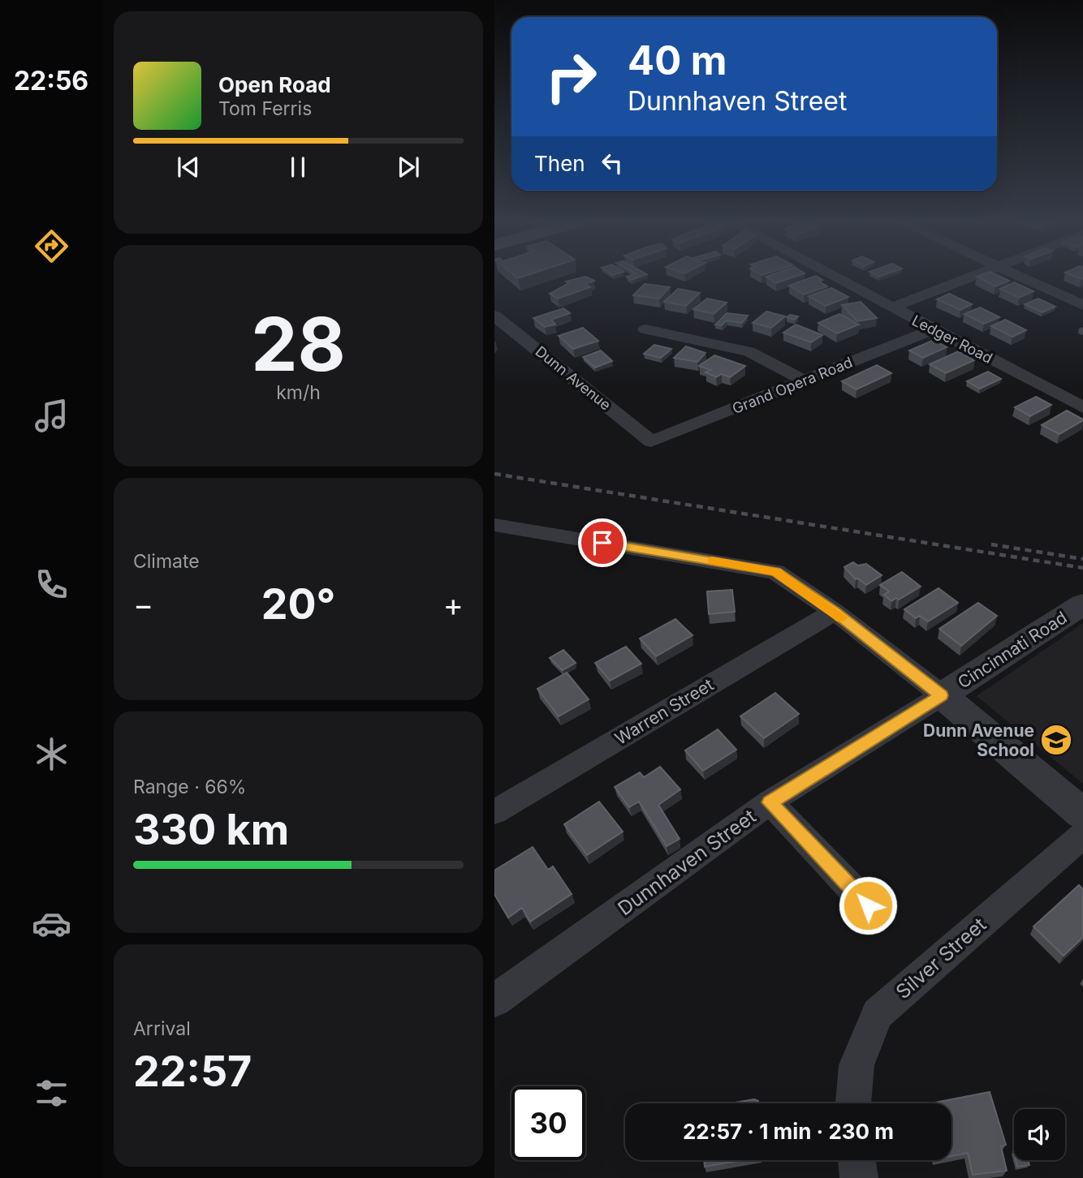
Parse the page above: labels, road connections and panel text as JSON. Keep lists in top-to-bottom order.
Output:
{
  "streets": {
    "street": [
      "Ledger Road",
      "Dunn Avenue",
      "Grand Opera Road",
      "Cincinnati Road",
      "Warren Street",
      "Dunnhaven Street",
      "Silver Street"
    ]
  },
  "crossings": [
    ["Ledger Road", "Grand Opera Road"],
    ["Dunn Avenue", "Grand Opera Road"],
    ["Cincinnati Road", "Dunnhaven Street"]
  ],
  "places": {
    "school or university": ["Dunn Avenue School"]
  },
  "page": {
    "tabs": "22:56",
    "turn": ["40 m", "Dunnhaven Street"],
    "song": ["Open Road", "Tom Ferris"],
    "then": "Then",
    "tile": [
      ["28", "km/h"],
      "Climate",
      ["Range · 66%", "330 km"],
      ["Arrival", "22:57"]
    ],
    "heat": ["−", "20°", "+"],
    "limit": "30",
    "trip": "22:57 · 1 min · 230 m"
  }
}
